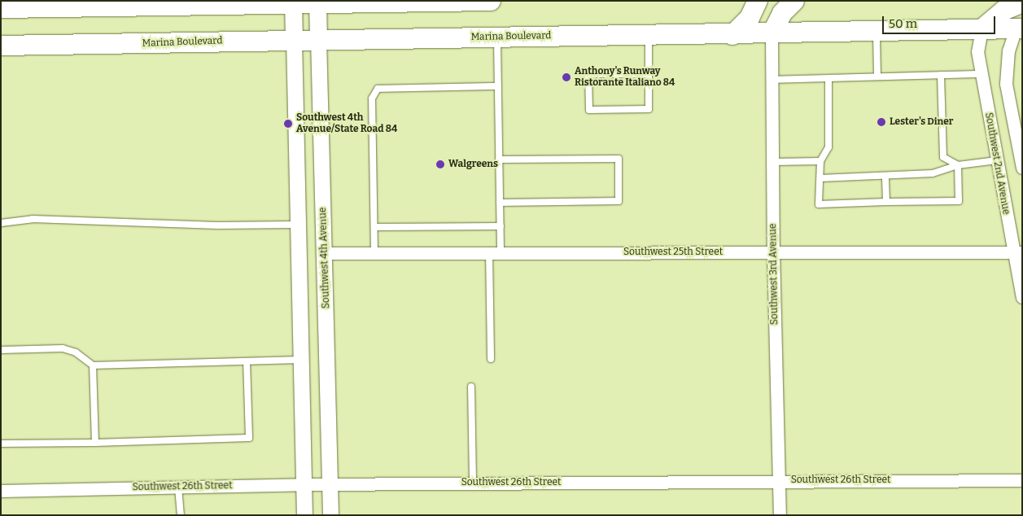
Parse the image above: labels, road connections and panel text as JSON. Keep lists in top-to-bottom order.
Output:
{
  "streets": {
    "main road": ["Marina Boulevard", "Southwest 4th Avenue"],
    "street": [
      "Southwest 2nd Avenue",
      "Southwest 25th Street",
      "Southwest 3rd Avenue",
      "Southwest 26th Street"
    ]
  },
  "crossings": [
    ["Marina Boulevard", "Southwest 2nd Avenue"],
    ["Marina Boulevard", "Southwest 4th Avenue"],
    ["Marina Boulevard", "Southwest 3rd Avenue"],
    ["Southwest 2nd Avenue", "Southwest 25th Street"],
    ["Southwest 25th Street", "Southwest 4th Avenue"],
    ["Southwest 25th Street", "Southwest 3rd Avenue"],
    ["Southwest 4th Avenue", "Southwest 26th Street"],
    ["Southwest 3rd Avenue", "Southwest 26th Street"]
  ],
  "places": [
    "Anthony's Runway Ristorante Italiano 84",
    "Lester's Diner",
    "Southwest 4th Avenue/State Road 84",
    "Walgreens"
  ],
  "scale_bar": "50 m"
}
